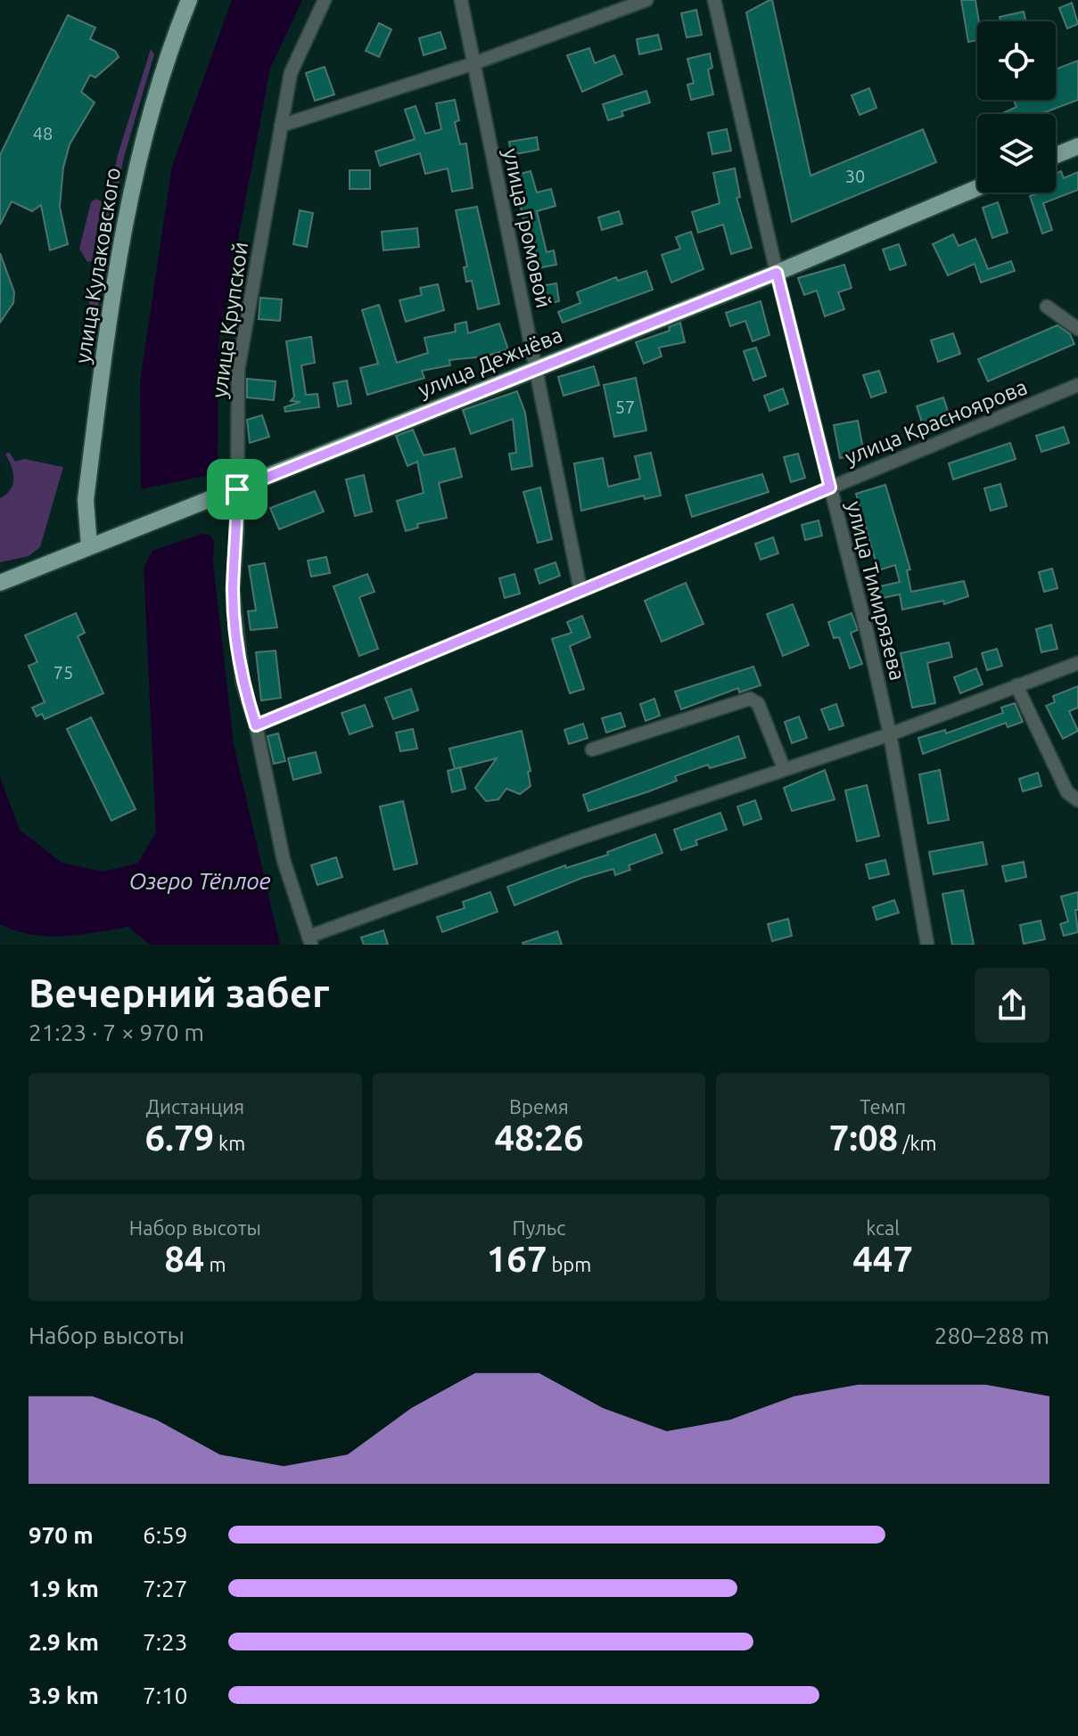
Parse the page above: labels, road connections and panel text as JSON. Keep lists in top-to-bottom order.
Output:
{
  "streets": {
    "main road": ["улица Кулаковского", "улица Дежнёва"],
    "street": [
      "улица Громовой",
      "улица Крупской",
      "улица Красноярова",
      "улица Тимирязева"
    ]
  },
  "crossings": [
    ["улица Громовой", "улица Дежнёва"],
    ["улица Громовой", "улица Красноярова"],
    ["улица Кулаковского", "улица Дежнёва"],
    ["улица Крупской", "улица Дежнёва"],
    ["улица Крупской", "улица Красноярова"],
    ["улица Дежнёва", "улица Тимирязева"],
    ["улица Красноярова", "улица Тимирязева"]
  ],
  "water": ["Озеро Тёплое"],
  "house_numbers": [
    "48",
    "30",
    "57",
    "75"
  ],
  "page": {
    "heading": ["Вечерний забег", "21:23 · 7 × 970 m"],
    "stats": [
      ["Дистанция", "6.79 km"],
      ["Время", "48:26"],
      ["Темп", "7:08 /km"],
      ["Набор высоты", "84 m"],
      ["Пульс", "167 bpm"],
      ["kcal", "447"]
    ],
    "chart": ["Набор высоты", "280–288 m"],
    "list": [
      {
        "name": "970 m",
        "note": "6:59"
      },
      {
        "name": "1.9 km",
        "note": "7:27"
      },
      {
        "name": "2.9 km",
        "note": "7:23"
      },
      {
        "name": "3.9 km",
        "note": "7:10"
      }
    ]
  }
}
